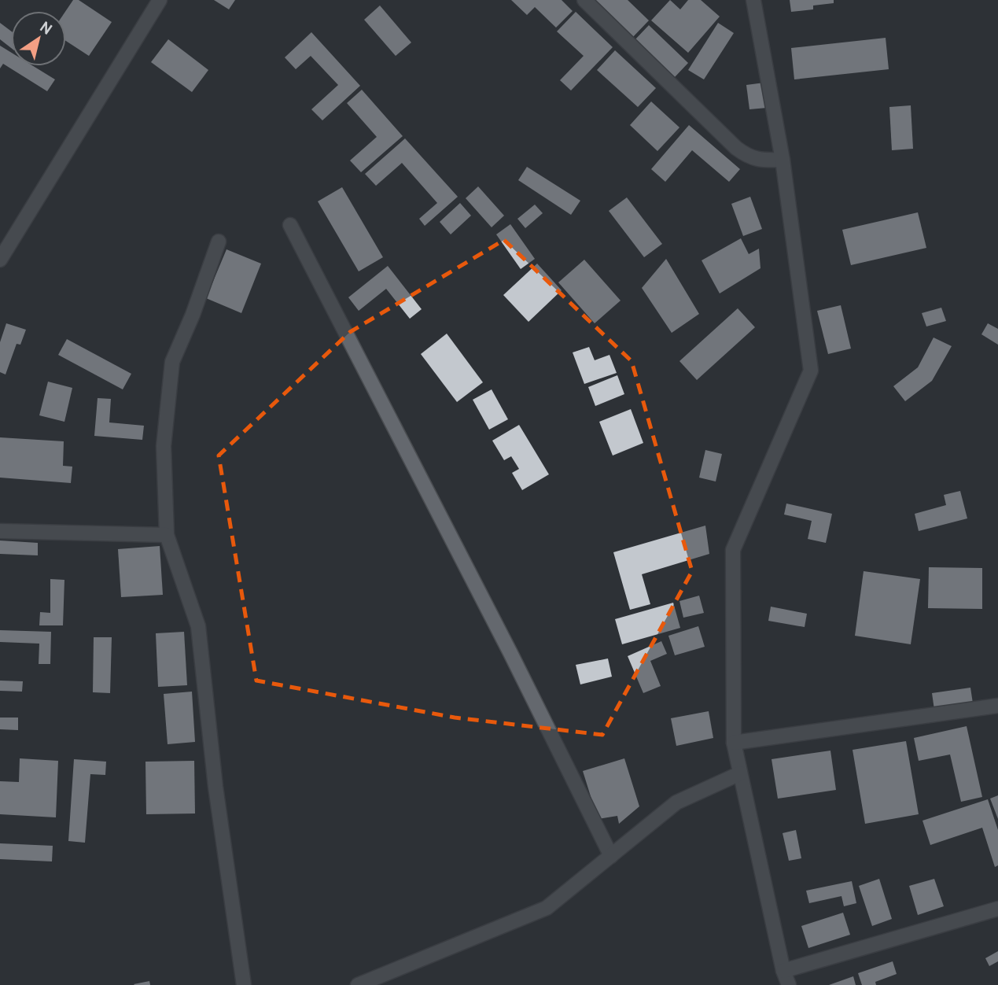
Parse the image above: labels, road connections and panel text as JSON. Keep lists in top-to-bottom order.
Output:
{
  "north": "top right"
}
